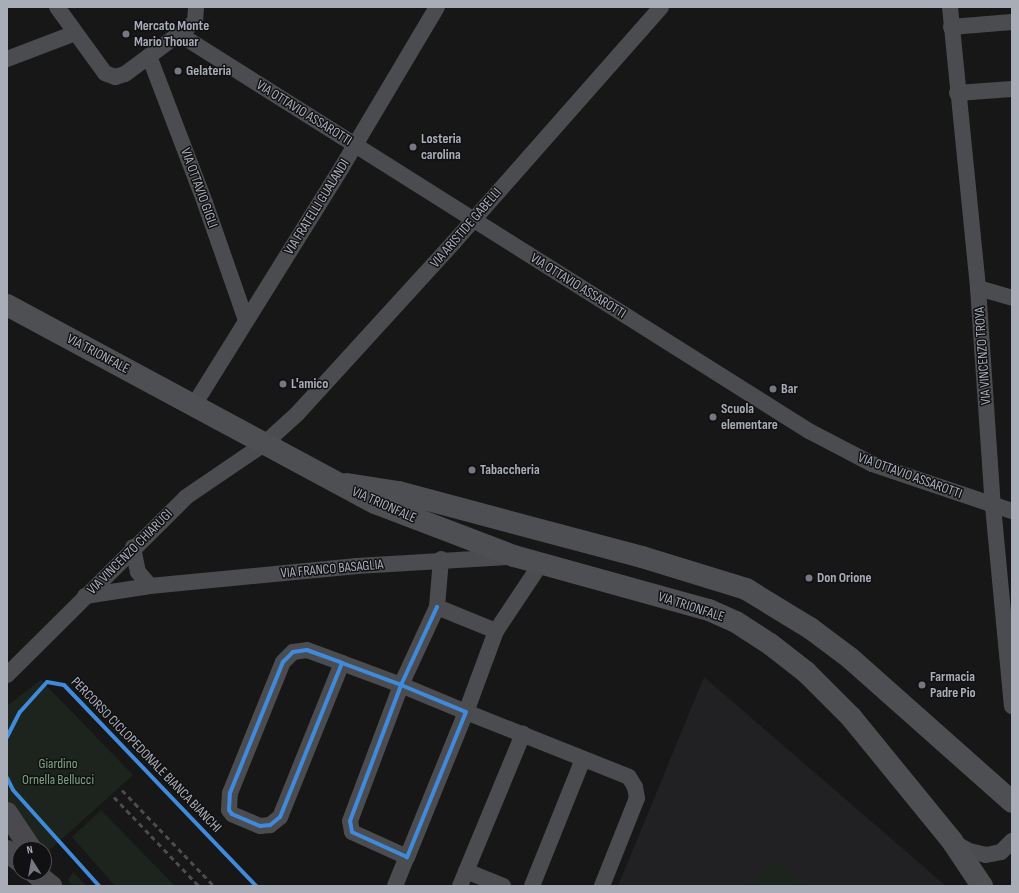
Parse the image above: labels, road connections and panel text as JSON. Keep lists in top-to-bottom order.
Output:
{
  "streets": {
    "main road": ["VIA TRIONFALE"],
    "street": [
      "VIA OTTAVIO ASSAROTTI",
      "VIA OTTAVIO GIGLI",
      "VIA FRATELLI GUALANDI",
      "VIA ARISTIDE GABELLI",
      "VIA VINCENZO TROYA",
      "VIA VINCENZO CHIARUGI",
      "VIA FRANCO BASAGLIA"
    ],
    "cycle path": ["PERCORSO CICLOPEDONALE BIANCA BIANCHI"]
  },
  "crossings": [
    ["VIA OTTAVIO ASSAROTTI", "VIA FRATELLI GUALANDI"],
    ["VIA OTTAVIO ASSAROTTI", "VIA ARISTIDE GABELLI"],
    ["VIA OTTAVIO ASSAROTTI", "VIA VINCENZO TROYA"],
    ["VIA OTTAVIO GIGLI", "VIA FRATELLI GUALANDI"],
    ["VIA FRATELLI GUALANDI", "VIA TRIONFALE"],
    ["VIA ARISTIDE GABELLI", "VIA TRIONFALE"],
    ["VIA ARISTIDE GABELLI", "VIA VINCENZO CHIARUGI"],
    ["VIA TRIONFALE", "VIA VINCENZO CHIARUGI"],
    ["VIA TRIONFALE", "VIA FRANCO BASAGLIA"],
    ["VIA VINCENZO CHIARUGI", "VIA FRANCO BASAGLIA"]
  ],
  "parks": ["Giardino Ornella Bellucci"],
  "places": [
    "Mercato Monte Mario Thouar",
    "Gelateria",
    "Losteria carolina",
    "L'amico",
    "Bar",
    "Scuola elementare",
    "Tabaccheria",
    "Don Orione",
    "Farmacia Padre Pio"
  ],
  "north": "top"
}
